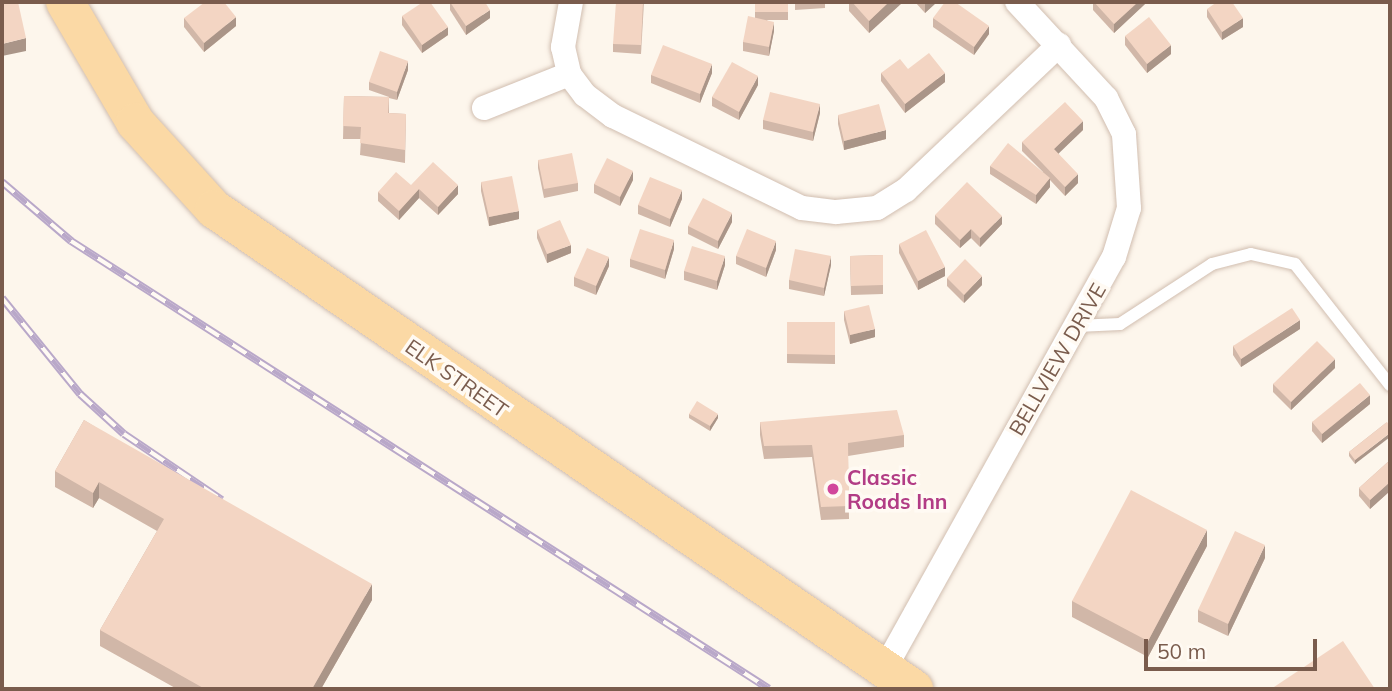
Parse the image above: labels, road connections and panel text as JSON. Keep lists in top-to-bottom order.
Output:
{
  "streets": {
    "main road": ["ELK STREET"],
    "street": ["BELLVIEW DRIVE"]
  },
  "crossings": [
    ["BELLVIEW DRIVE", "ELK STREET"]
  ],
  "places": ["Classic Roads Inn"],
  "scale_bar": "50 m"
}
